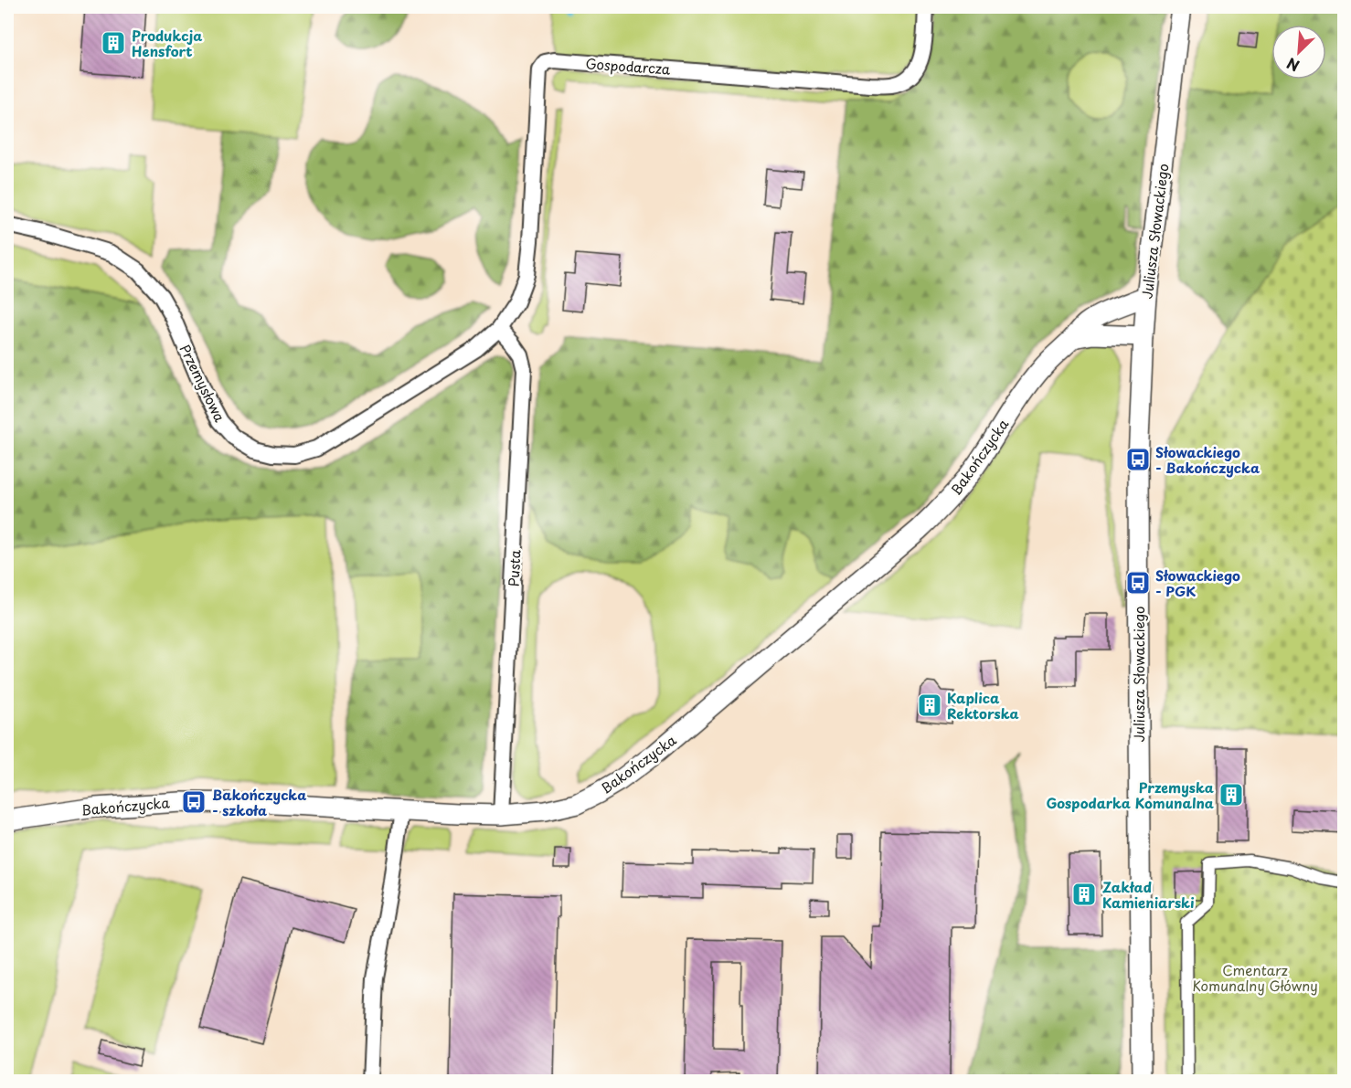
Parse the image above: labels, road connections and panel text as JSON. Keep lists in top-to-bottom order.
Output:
{
  "streets": {
    "street": [
      "Gospodarcza",
      "Juliusza Słowackiego",
      "Przemysłowa",
      "Bakończycka",
      "Pusta"
    ]
  },
  "crossings": [
    ["Gospodarcza", "Przemysłowa"],
    ["Gospodarcza", "Pusta"],
    ["Juliusza Słowackiego", "Bakończycka"],
    ["Przemysłowa", "Pusta"],
    ["Bakończycka", "Pusta"]
  ],
  "parks": ["Cmentarz Komunalny Główny"],
  "places": {
    "building": [
      "Produkcja Hensfort",
      "Kaplica Rektorska",
      "Przemyska Gospodarka Komunalna",
      "Zakład Kamieniarski"
    ],
    "bus stop": ["Słowackiego - Bakończycka", "Słowackiego - PGK", "Bakończycka - szkoła"]
  },
  "north": "bottom left"
}
